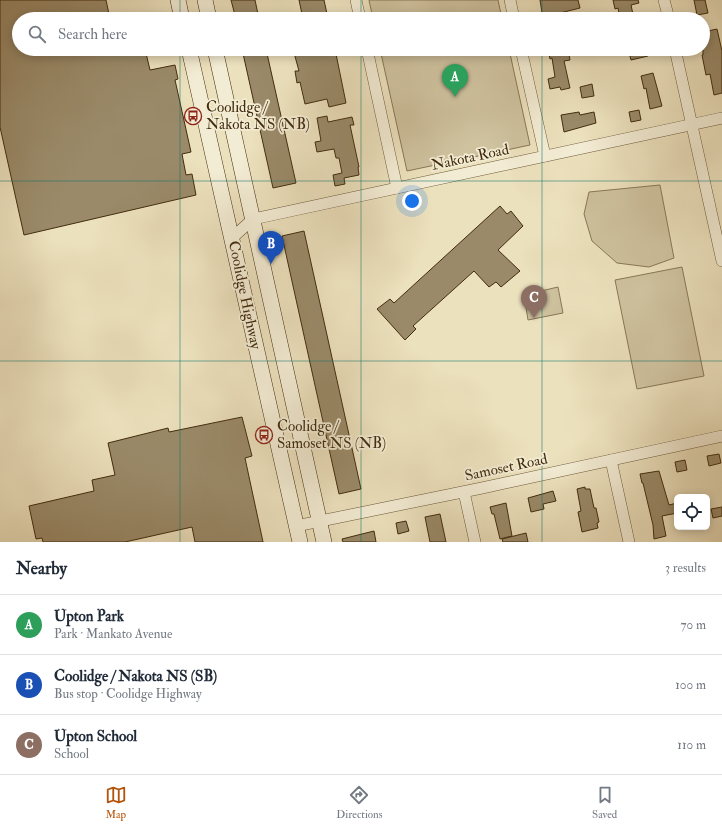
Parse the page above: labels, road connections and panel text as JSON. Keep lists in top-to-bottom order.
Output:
{
  "streets": {
    "main road": ["Coolidge Highway"],
    "street": ["Nakota Road", "Samoset Road"]
  },
  "crossings": [
    ["Nakota Road", "Coolidge Highway"],
    ["Coolidge Highway", "Samoset Road"]
  ],
  "places": {
    "bus stop": ["Coolidge / Nakota NS (NB)", "Coolidge / Samoset NS (NB)"]
  },
  "page": {
    "search": "Search here",
    "pins": ["A", "B", "C"],
    "heading": ["Nearby", "3 results"],
    "list": [
      {
        "mark": "A",
        "name": "Upton Park",
        "note": "Park · Mankato Avenue",
        "value": "70 m"
      },
      {
        "mark": "B",
        "name": "Coolidge / Nakota NS (SB)",
        "note": "Bus stop · Coolidge Highway",
        "value": "100 m"
      },
      {
        "mark": "C",
        "name": "Upton School",
        "note": "School",
        "value": "110 m"
      }
    ],
    "nav": ["Map", "Directions", "Saved"]
  }
}
